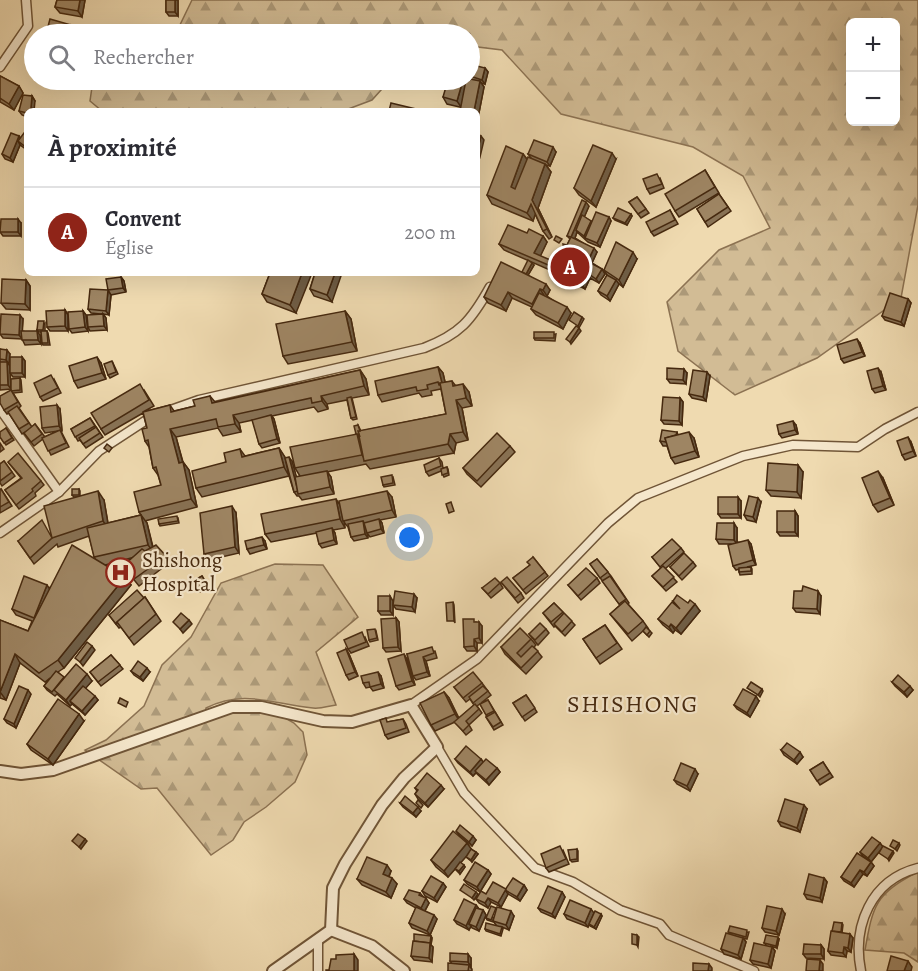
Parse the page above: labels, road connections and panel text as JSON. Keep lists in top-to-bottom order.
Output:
{
  "districts": ["SHISHONG"],
  "places": {
    "hospital": ["Shishong Hospital"]
  },
  "page": {
    "map_buttons": ["+", "−"],
    "search": "Rechercher",
    "heading": "À proximité",
    "list": [
      {
        "mark": "A",
        "name": "Convent",
        "note": "Église",
        "value": "200 m"
      }
    ],
    "pins": "A"
  }
}
